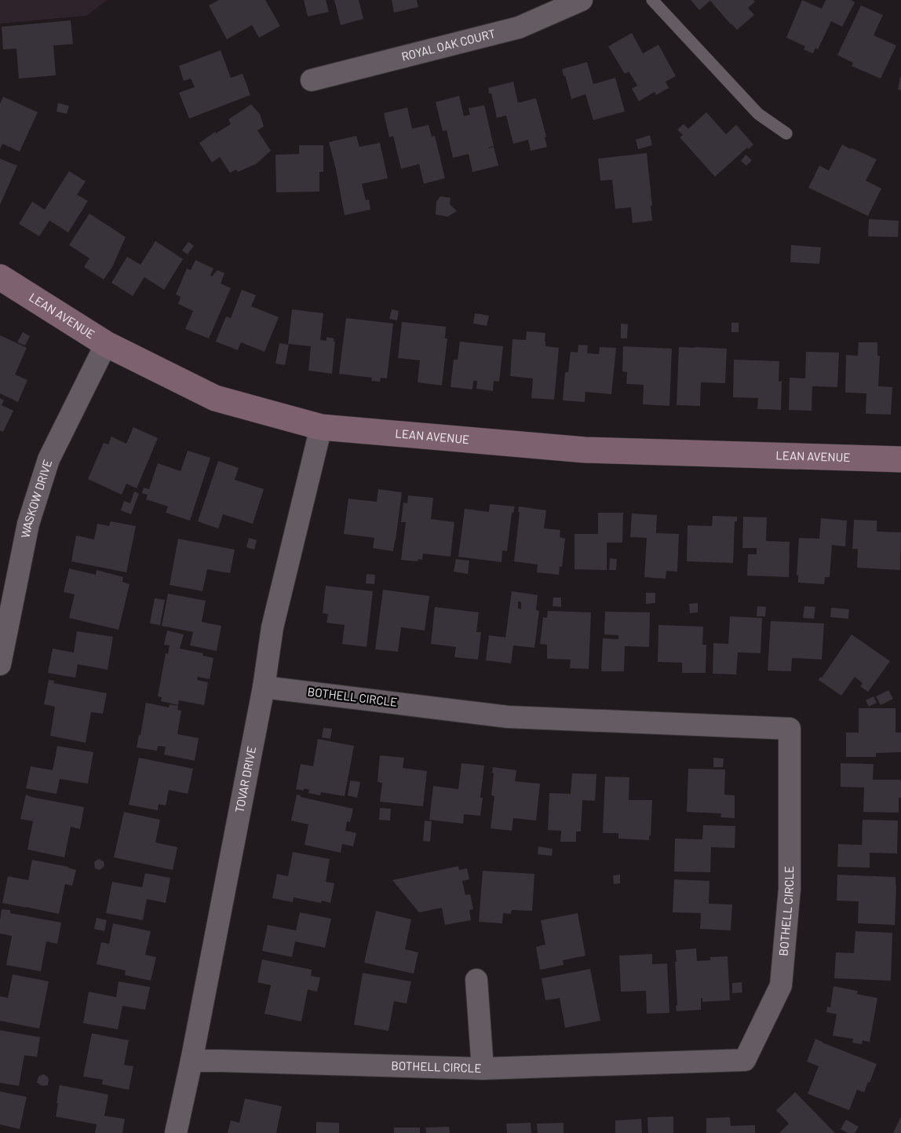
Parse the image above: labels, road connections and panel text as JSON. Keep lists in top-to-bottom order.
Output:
{
  "streets": {
    "street": [
      "ROYAL OAK COURT",
      "LEAN AVENUE",
      "WASKOW DRIVE",
      "BOTHELL CIRCLE",
      "TOVAR DRIVE"
    ]
  },
  "crossings": [
    ["LEAN AVENUE", "WASKOW DRIVE"],
    ["LEAN AVENUE", "TOVAR DRIVE"],
    ["BOTHELL CIRCLE", "TOVAR DRIVE"]
  ]
}
